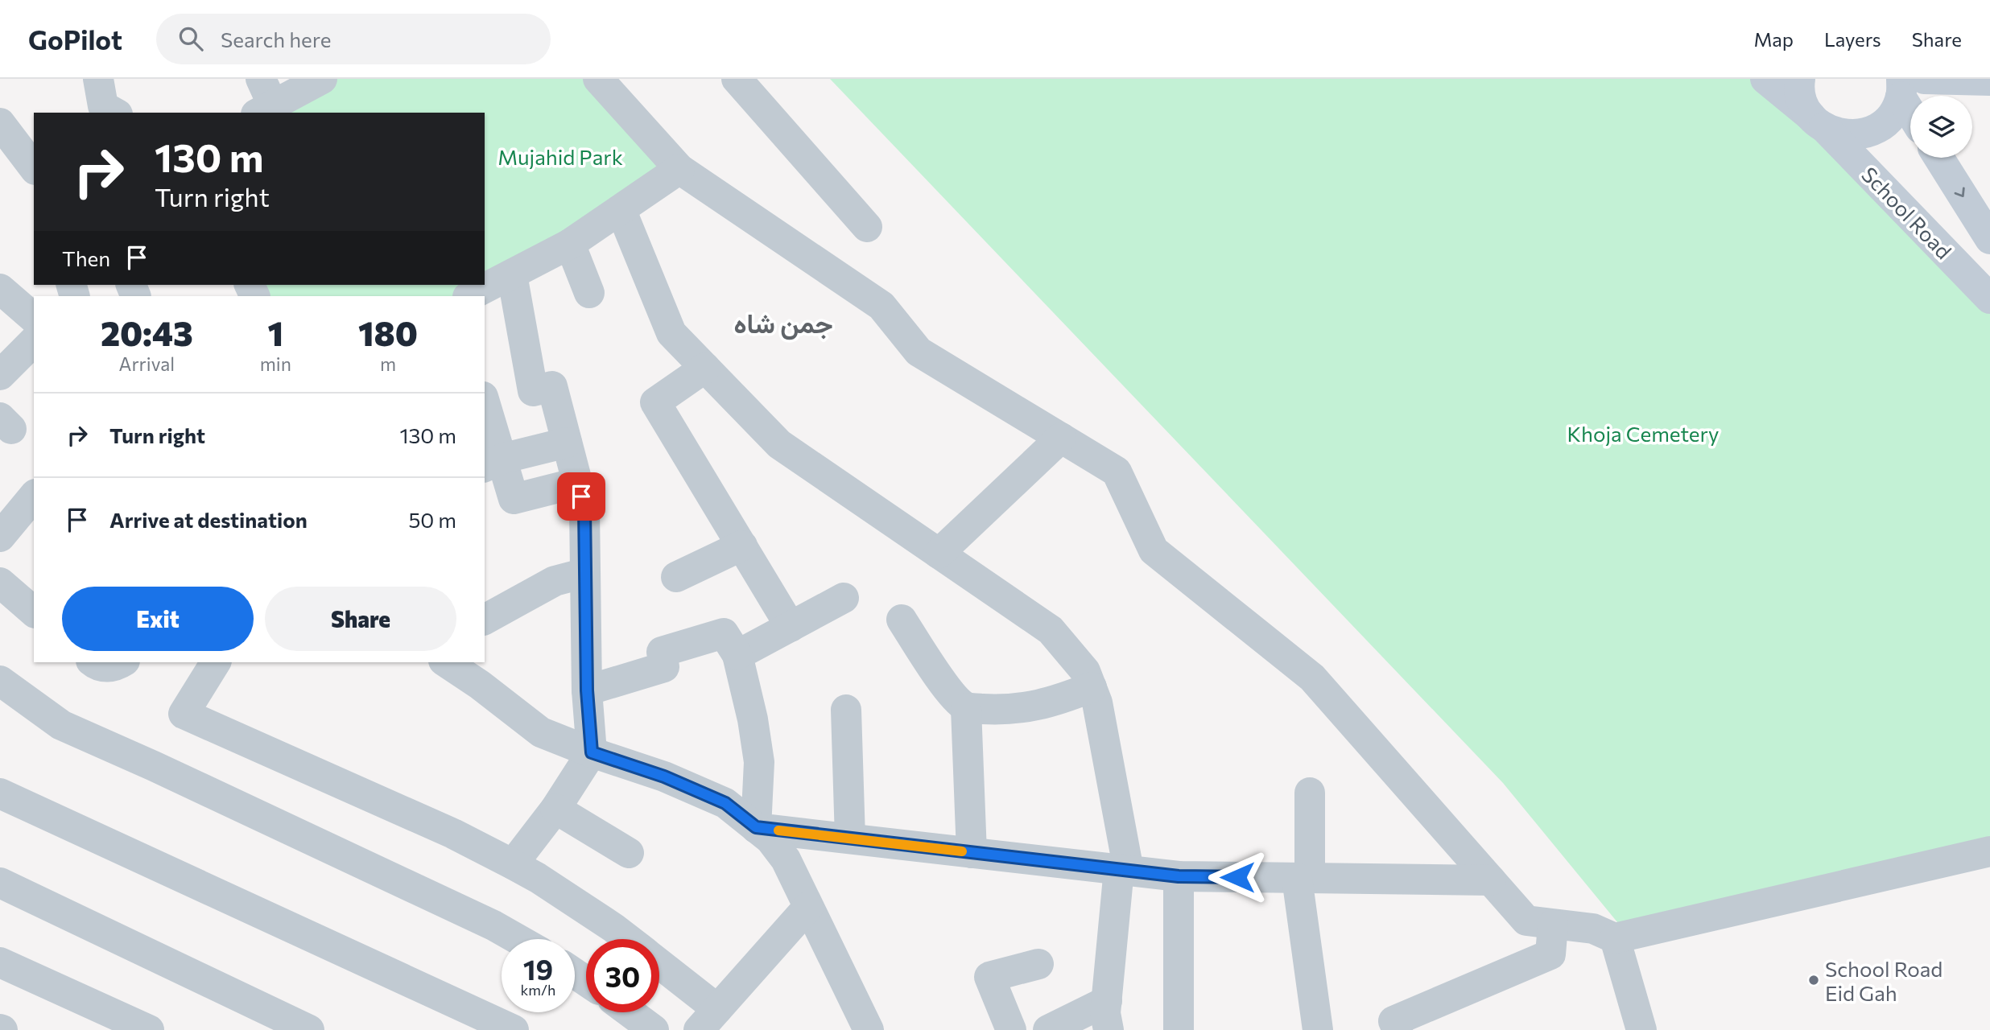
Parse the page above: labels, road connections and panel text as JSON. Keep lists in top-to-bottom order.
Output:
{
  "streets": {
    "main road": ["School Road"]
  },
  "districts": ["جمن شاہ"],
  "parks": ["Mujahid Park", "Khoja Cemetery"],
  "places": ["School Road Eid Gah"],
  "page": {
    "header": "GoPilot",
    "search": "Search here",
    "nav": ["Map", "Layers", "Share"],
    "turn": ["130 m", "Turn right"],
    "then": "Then",
    "eta": [
      "20:43",
      "Arrival",
      "1",
      "min",
      "180",
      "m"
    ],
    "list": [
      {
        "name": "Turn right",
        "value": "130 m"
      },
      {
        "name": "Arrive at destination",
        "value": "50 m"
      }
    ],
    "buttons": ["Exit", "Share"],
    "speed": "19 km/h",
    "limit": "30"
  }
}
